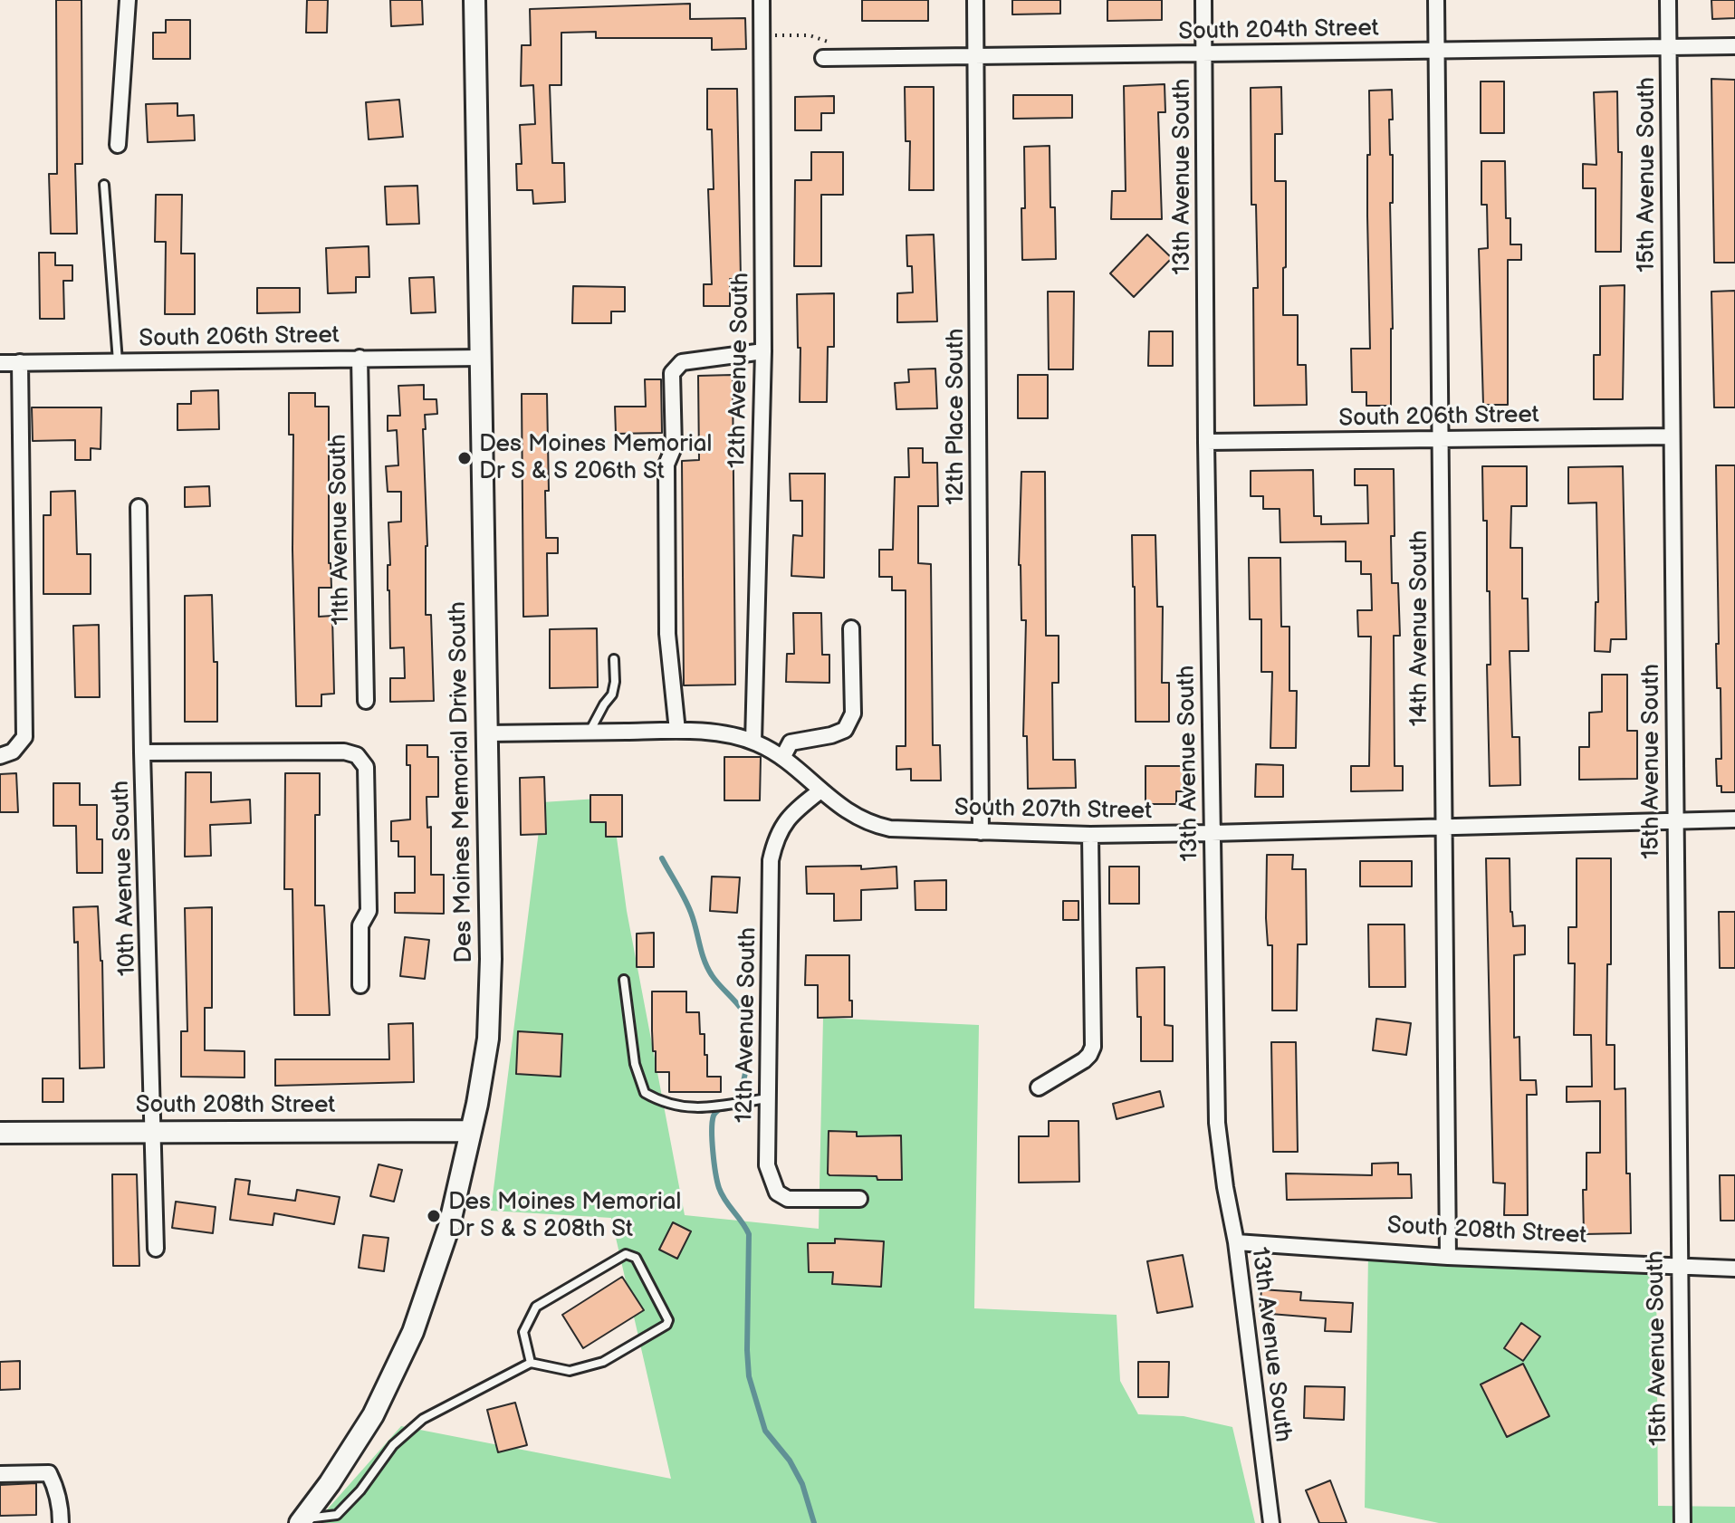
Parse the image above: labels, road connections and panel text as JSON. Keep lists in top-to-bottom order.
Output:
{
  "streets": {
    "main road": ["Des Moines Memorial Drive South", "South 208th Street"],
    "street": [
      "South 204th Street",
      "15th Avenue South",
      "13th Avenue South",
      "South 206th Street",
      "12th Avenue South",
      "12th Place South",
      "11th Avenue South",
      "14th Avenue South",
      "South 207th Street",
      "10th Avenue South"
    ]
  },
  "crossings": [
    ["South 204th Street", "15th Avenue South"],
    ["South 204th Street", "13th Avenue South"],
    ["South 204th Street", "12th Place South"],
    ["South 204th Street", "14th Avenue South"],
    ["15th Avenue South", "South 206th Street"],
    ["15th Avenue South", "South 207th Street"],
    ["15th Avenue South", "South 208th Street"],
    ["13th Avenue South", "South 206th Street"],
    ["13th Avenue South", "South 207th Street"],
    ["13th Avenue South", "South 208th Street"],
    ["South 206th Street", "11th Avenue South"],
    ["South 206th Street", "14th Avenue South"],
    ["South 206th Street", "Des Moines Memorial Drive South"],
    ["12th Avenue South", "South 207th Street"],
    ["12th Place South", "South 207th Street"],
    ["14th Avenue South", "South 207th Street"],
    ["14th Avenue South", "South 208th Street"],
    ["Des Moines Memorial Drive South", "South 207th Street"],
    ["Des Moines Memorial Drive South", "South 208th Street"],
    ["10th Avenue South", "South 208th Street"]
  ],
  "places": ["Des Moines Memorial Dr S & S 206th St", "Des Moines Memorial Dr S & S 208th St"]
}
